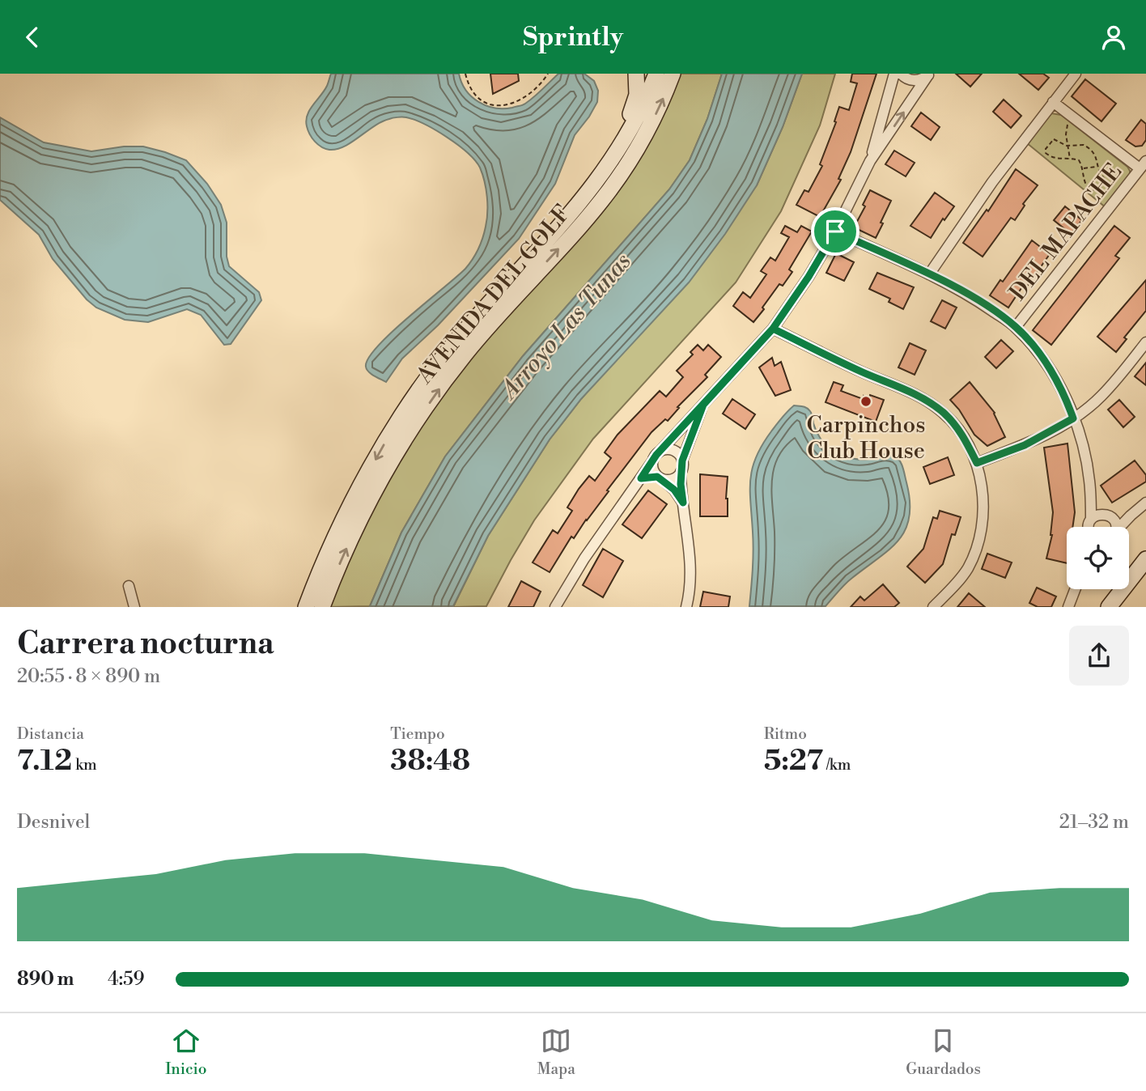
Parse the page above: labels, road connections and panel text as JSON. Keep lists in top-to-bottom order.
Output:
{
  "streets": {
    "street": ["DEL MAPACHE", "AVENIDA DEL GOLF"]
  },
  "water": ["Arroyo Las Tunas"],
  "places": ["Carpinchos Club House"],
  "page": {
    "header": "Sprintly",
    "heading": ["Carrera nocturna", "20:55 · 8 × 890 m"],
    "stats": [
      ["Distancia", "7.12 km"],
      ["Tiempo", "38:48"],
      ["Ritmo", "5:27 /km"]
    ],
    "chart": ["Desnivel", "21–32 m"],
    "list": [
      {
        "name": "890 m",
        "note": "4:59"
      }
    ],
    "tabs": ["Inicio", "Mapa", "Guardados"]
  }
}
